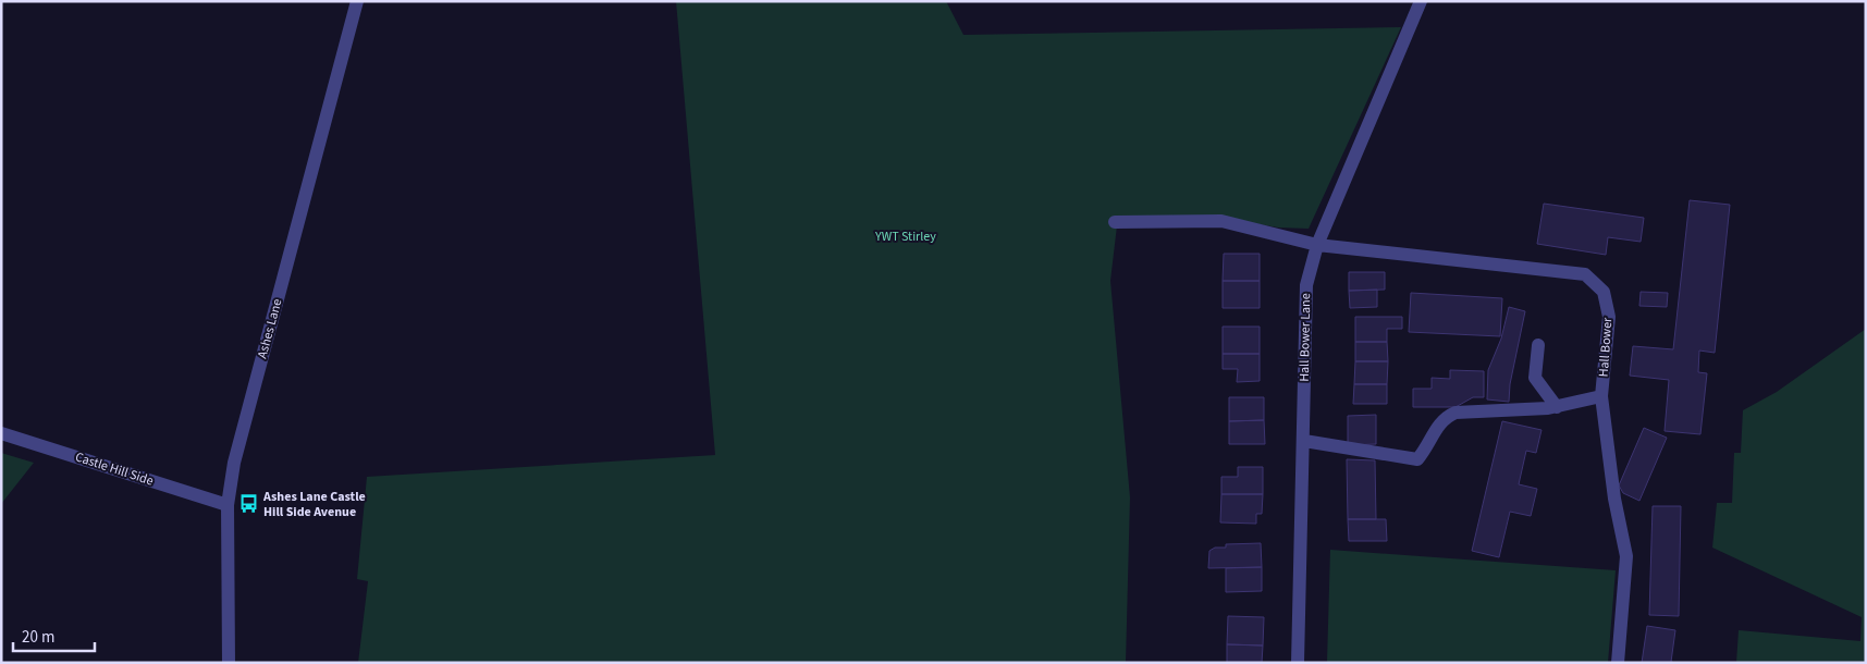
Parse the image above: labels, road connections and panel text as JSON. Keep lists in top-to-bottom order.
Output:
{
  "streets": {
    "street": [
      "Ashes Lane",
      "Hall Bower Lane",
      "Hall Bower",
      "Castle Hill Side"
    ]
  },
  "crossings": [
    ["Ashes Lane", "Castle Hill Side"],
    ["Hall Bower Lane", "Hall Bower"]
  ],
  "parks": ["YWT Stirley"],
  "places": {
    "bus stop": ["Ashes Lane Castle Hill Side Avenue"]
  },
  "scale_bar": "20 m"
}
